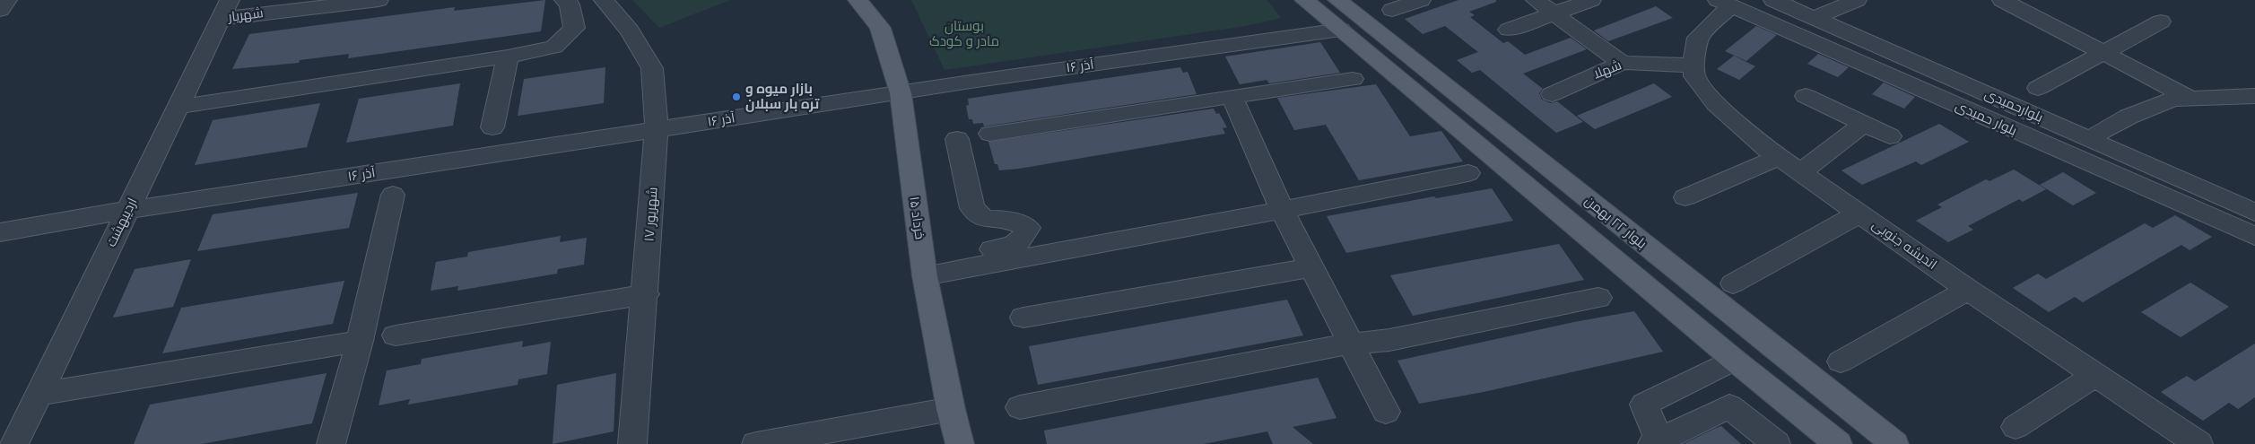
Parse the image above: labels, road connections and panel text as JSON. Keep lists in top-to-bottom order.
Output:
{
  "streets": {
    "main road": ["۱۵ خرداد", "بلوار ۲۲ بهمن"],
    "street": [
      "شهریار",
      "۱۶ آذر",
      "شهلا",
      "بلوارحمیدی",
      "بلوار حمیدی",
      "۱۷ شهریور",
      "اردیبهشت",
      "اندیشه جنوبی"
    ]
  },
  "crossings": [
    ["شهریار", "اردیبهشت"],
    ["۱۶ آذر", "۱۷ شهریور"],
    ["۱۶ آذر", "۱۵ خرداد"],
    ["۱۶ آذر", "اردیبهشت"],
    ["۱۶ آذر", "بلوار ۲۲ بهمن"],
    ["شهلا", "اندیشه جنوبی"],
    ["بلوار حمیدی", "اندیشه جنوبی"]
  ],
  "parks": ["بوستان مادر و کودک"],
  "places": ["بازار میوه و تره بار سبلان"]
}
